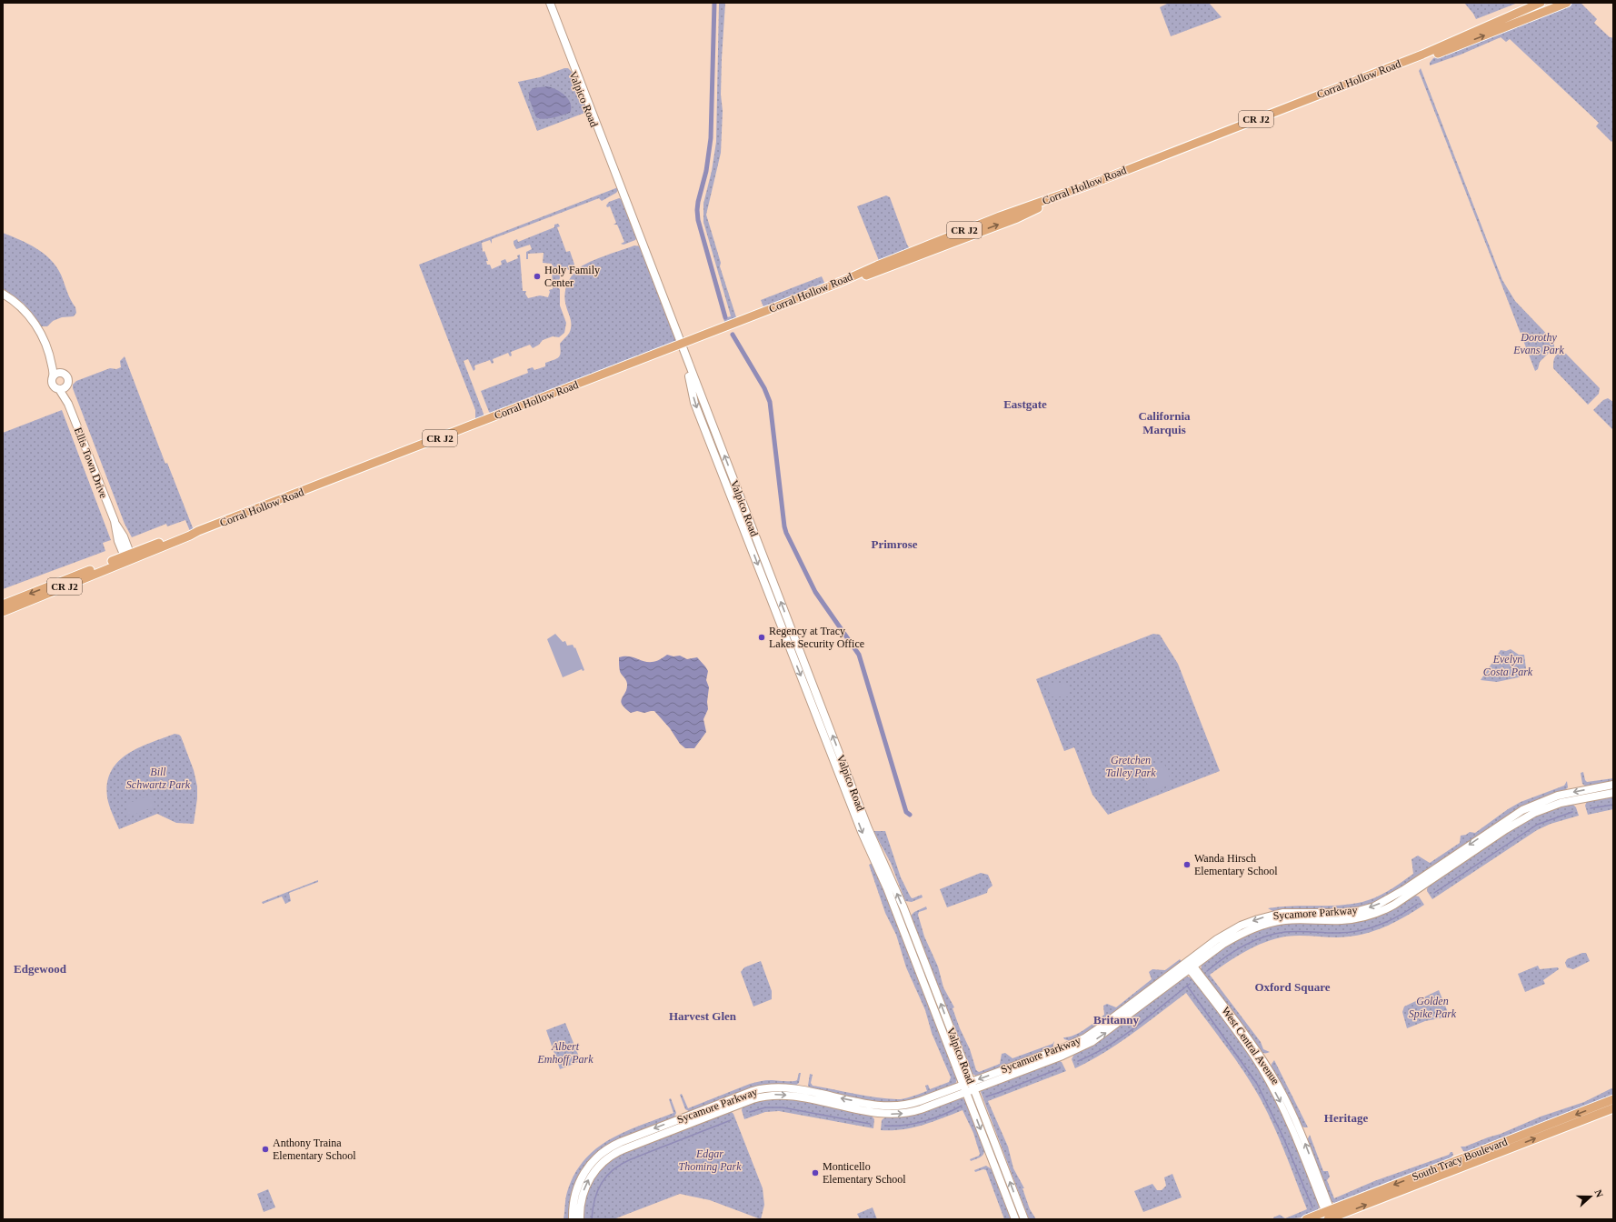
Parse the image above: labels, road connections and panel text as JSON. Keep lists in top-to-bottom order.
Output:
{
  "streets": {
    "main road": [
      "Corral Hollow Road",
      "Valpico Road",
      "CR J2",
      "Ellis Town Drive",
      "Sycamore Parkway",
      "South Tracy Boulevard"
    ],
    "street": ["West Central Avenue"]
  },
  "crossings": [
    ["Corral Hollow Road", "Valpico Road"],
    ["Corral Hollow Road", "Ellis Town Drive"],
    ["Valpico Road", "Sycamore Parkway"],
    ["Sycamore Parkway", "West Central Avenue"],
    ["West Central Avenue", "South Tracy Boulevard"]
  ],
  "districts": [
    "Eastgate",
    "California Marquis",
    "Primrose",
    "Edgewood",
    "Oxford Square",
    "Harvest Glen",
    "Britanny",
    "Heritage"
  ],
  "parks": [
    "Dorothy Evans Park",
    "Evelyn Costa Park",
    "Gretchen Talley Park",
    "Bill Schwartz Park",
    "Golden Spike Park",
    "Albert Emhoff Park",
    "Edgar Thoming Park"
  ],
  "places": [
    "Holy Family Center",
    "Regency at Tracy Lakes Security Office",
    "Wanda Hirsch Elementary School",
    "Anthony Traina Elementary School",
    "Monticello Elementary School"
  ],
  "north": "right"
}
